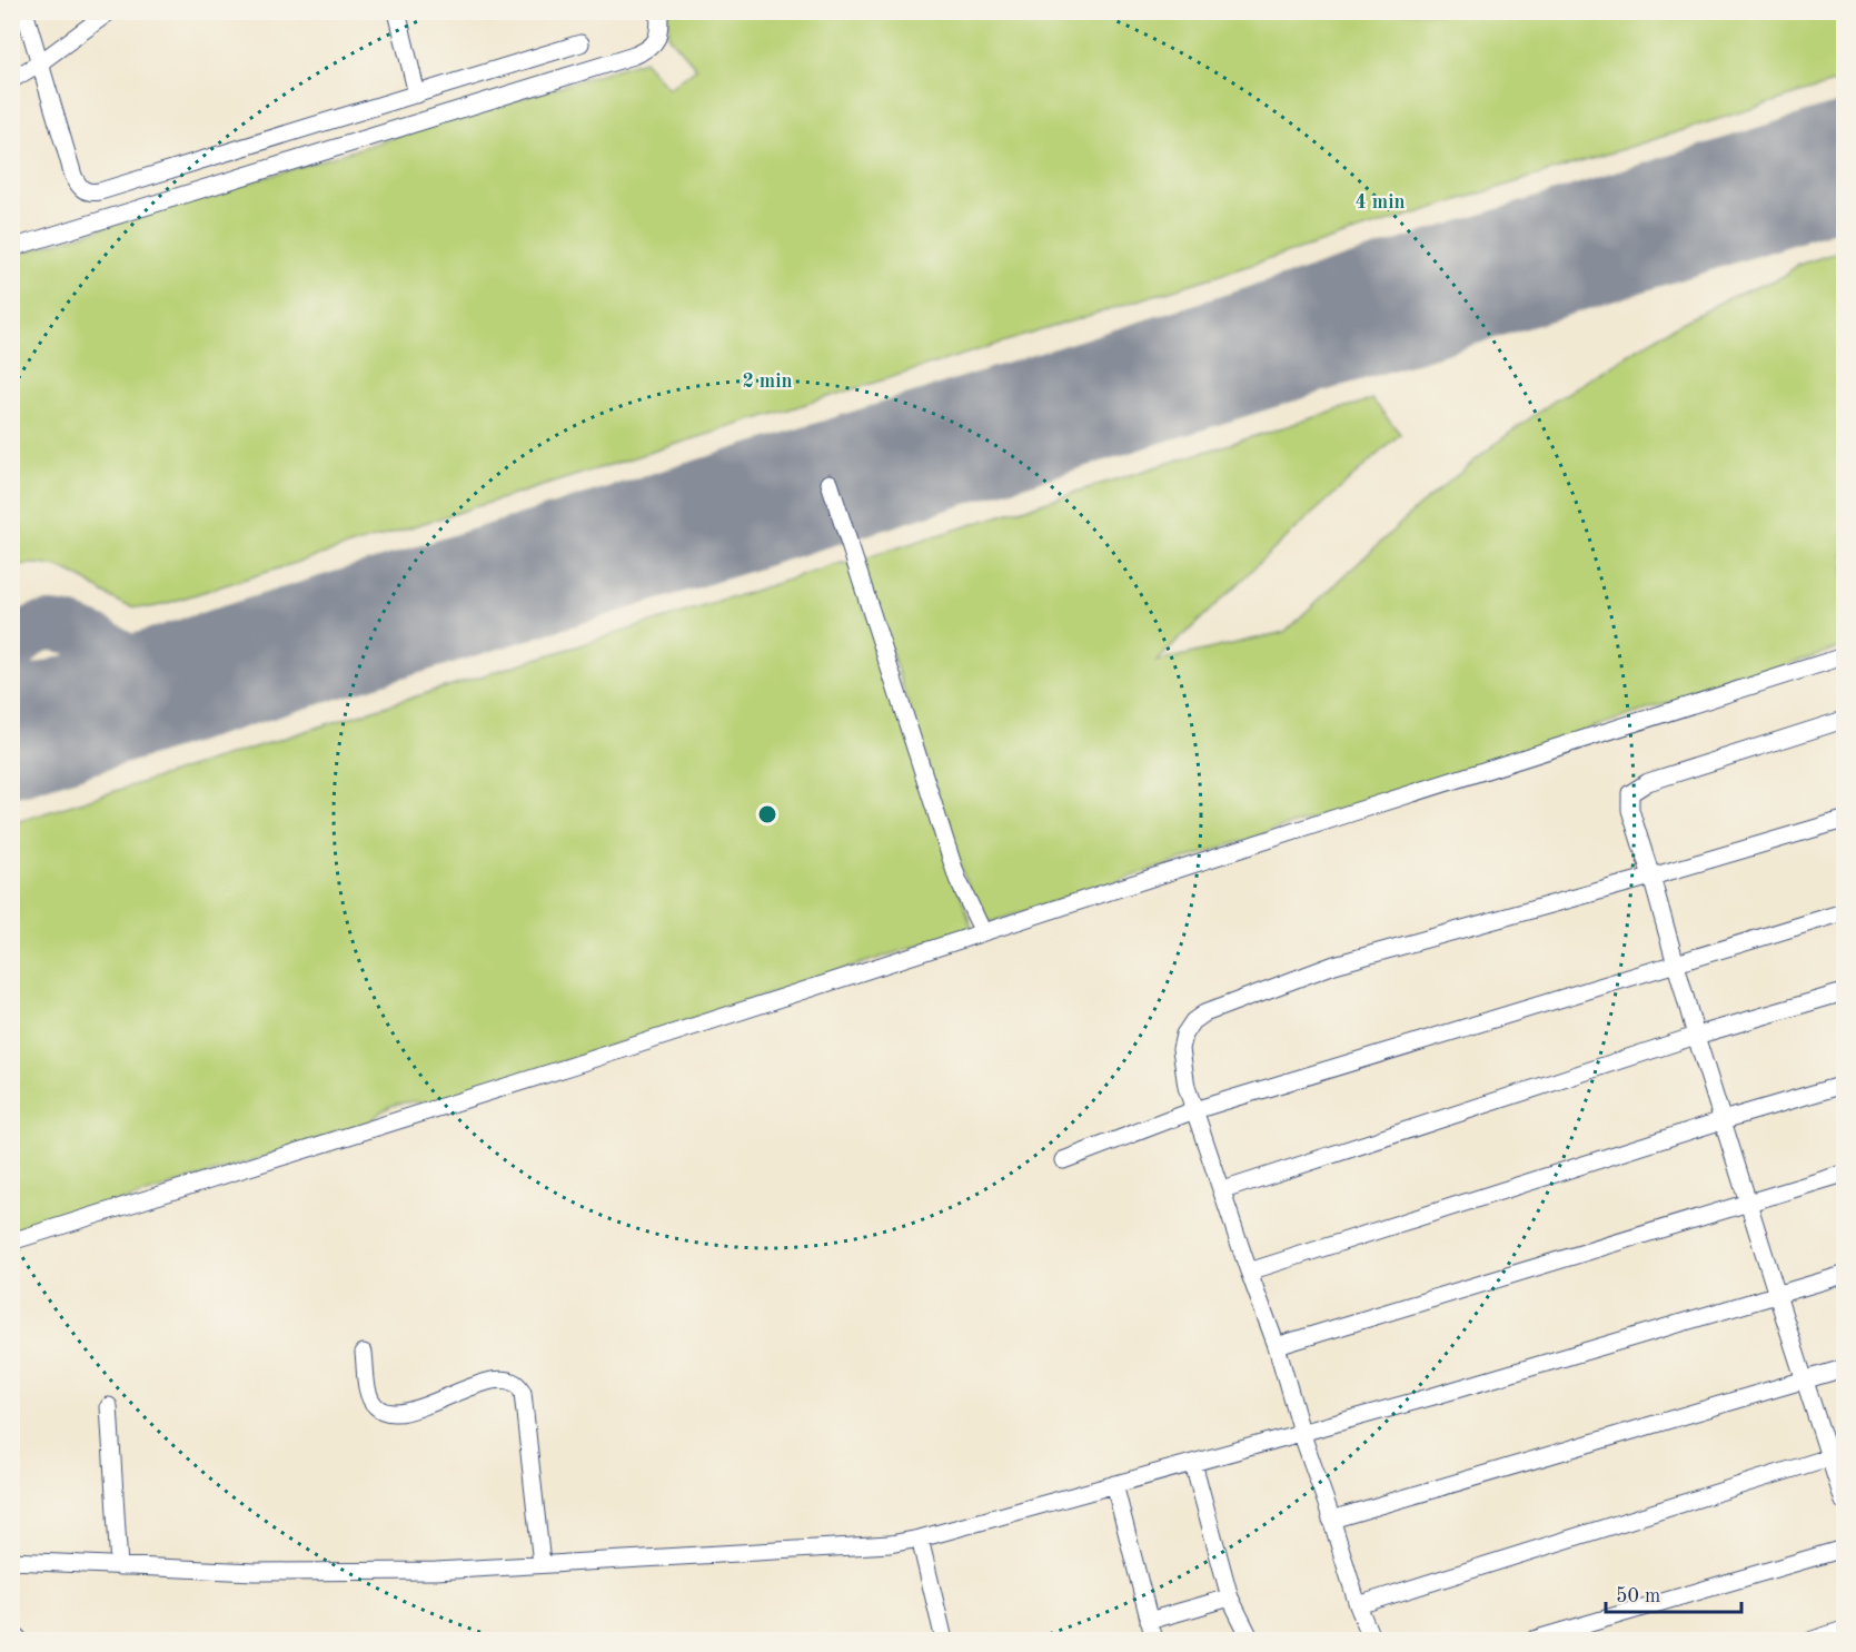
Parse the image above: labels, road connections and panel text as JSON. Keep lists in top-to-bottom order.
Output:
{
  "scale_bar": "50 m",
  "rings": ["4 min", "2 min"]
}
